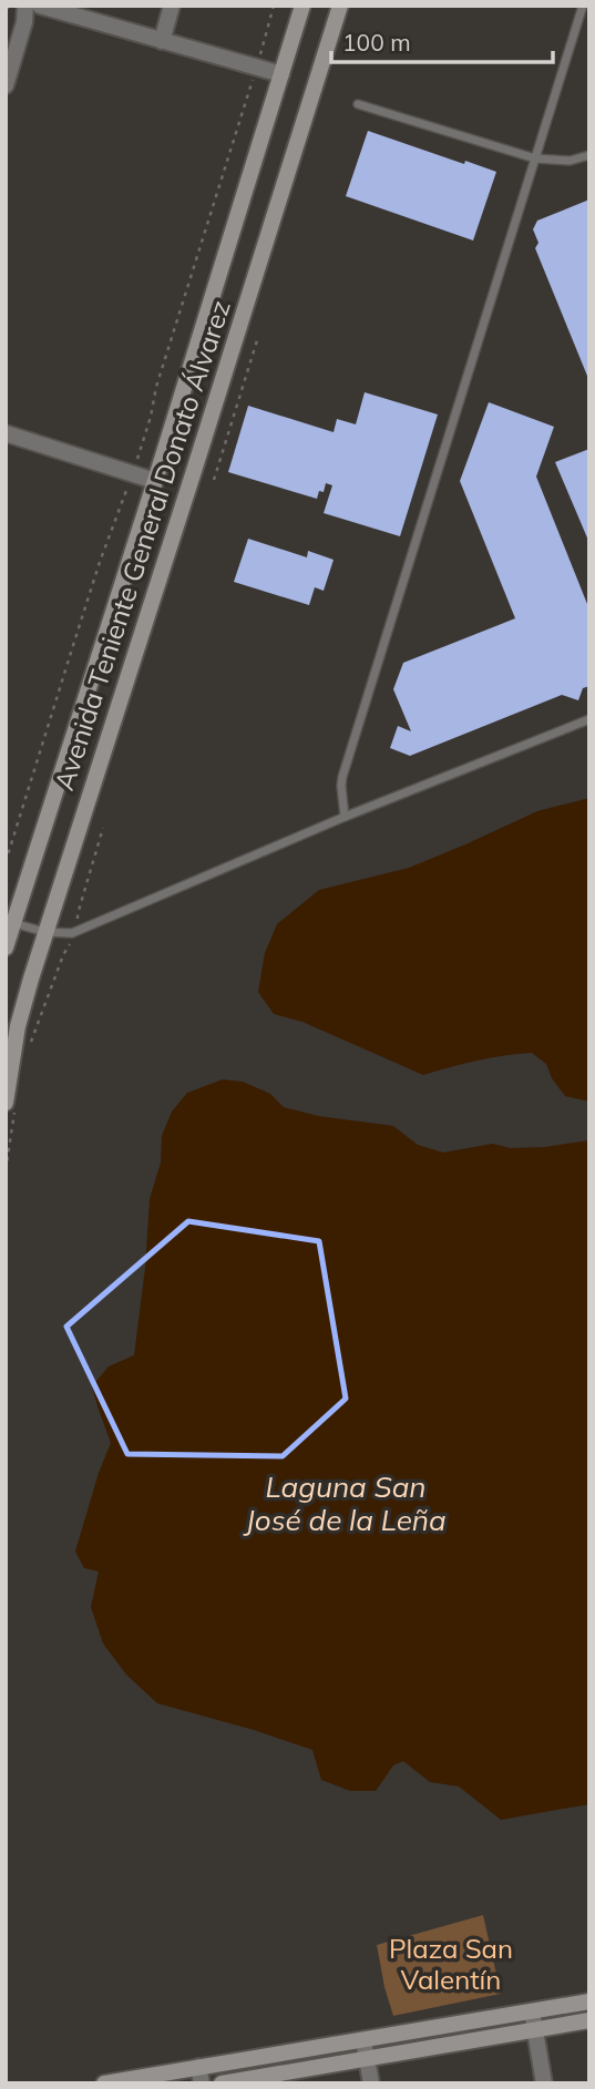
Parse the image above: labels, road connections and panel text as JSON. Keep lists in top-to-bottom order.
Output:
{
  "streets": {
    "main road": ["Avenida Teniente General Donato Álvarez"]
  },
  "water": ["Laguna San José de la Leña"],
  "parks": ["Plaza San Valentín"],
  "scale_bar": "100 m"
}
